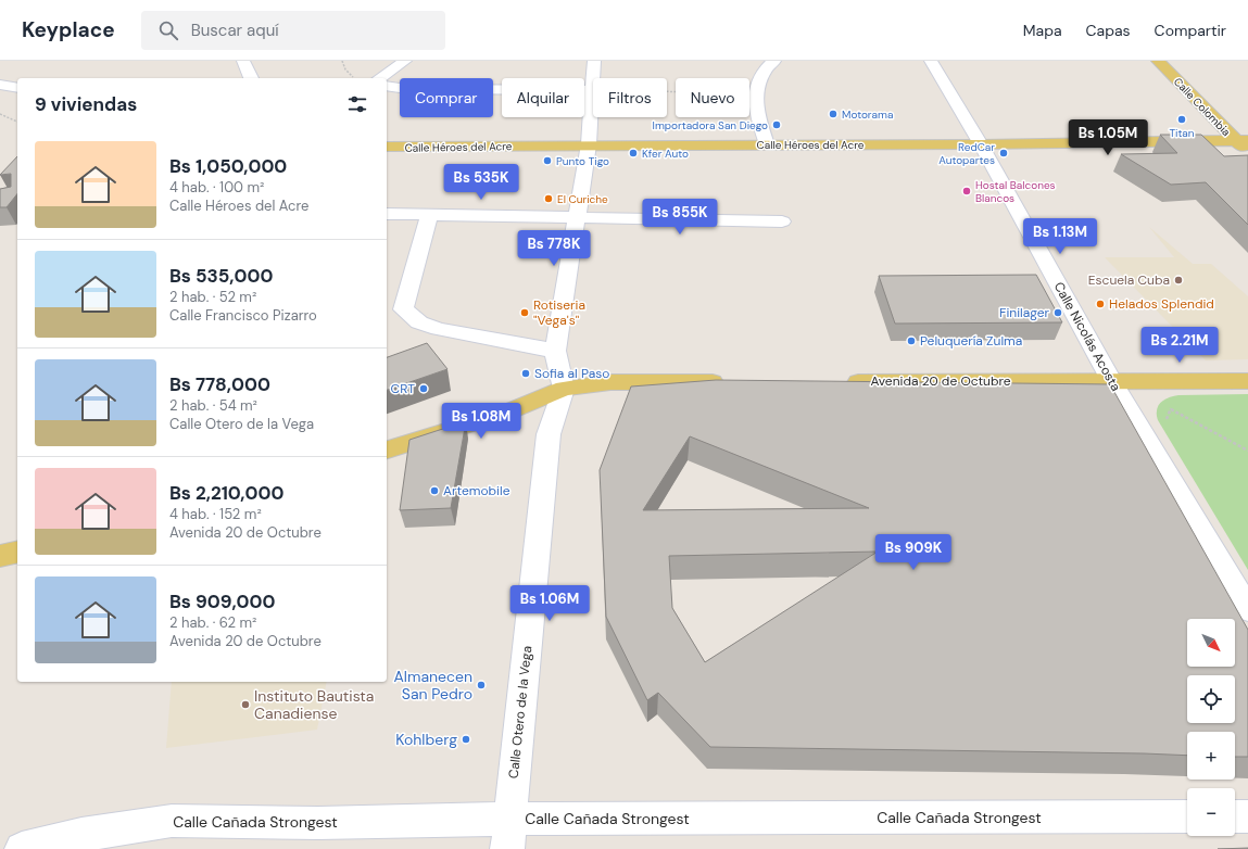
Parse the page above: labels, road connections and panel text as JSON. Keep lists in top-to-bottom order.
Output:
{
  "streets": {
    "main road": ["Calle Colombia", "Calle Héroes del Acre", "Avenida 20 de Octubre"],
    "street": ["Calle Nicolás Acosta", "Calle Otero de la Vega", "Calle Cañada Strongest"]
  },
  "crossings": [
    ["Calle Colombia", "Calle Héroes del Acre"],
    ["Calle Héroes del Acre", "Calle Nicolás Acosta"],
    ["Calle Nicolás Acosta", "Avenida 20 de Octubre"],
    ["Calle Otero de la Vega", "Calle Cañada Strongest"]
  ],
  "places": [
    "Motorama",
    "Titan",
    "Importadora San Diego",
    "Kfer Auto",
    "RedCar Autopartes",
    "Punto Tigo",
    "Hostal Balcones Blancos",
    "El Curiche",
    "Escuela Cuba",
    "Helados Splendid",
    "Rotiseria \"Vega's\"",
    "Finilager",
    "Peluquería Zulma",
    "Sofia al Paso",
    "CRT",
    "Artemobile",
    "Almanecen San Pedro",
    "Instituto Bautista Canadiense",
    "Kohlberg"
  ],
  "north": "bottom right",
  "page": {
    "header": "Keyplace",
    "search": "Buscar aquí",
    "nav": ["Mapa", "Capas", "Compartir"],
    "chip": [
      "Comprar",
      "Alquilar",
      "Filtros",
      "Nuevo"
    ],
    "heading": "9 viviendas",
    "price": [
      "Bs 1.05M",
      "Bs 535K",
      "Bs 855K",
      "Bs 1.13M",
      "Bs 778K",
      "Bs 2.21M",
      "Bs 1.08M",
      "Bs 909K",
      "Bs 1.06M"
    ],
    "list": [
      {
        "name": "Bs 1,050,000",
        "note": "4 hab. · 100 m² · Calle Héroes del Acre"
      },
      {
        "name": "Bs 535,000",
        "note": "2 hab. · 52 m² · Calle Francisco Pizarro"
      },
      {
        "name": "Bs 778,000",
        "note": "2 hab. · 54 m² · Calle Otero de la Vega"
      },
      {
        "name": "Bs 2,210,000",
        "note": "4 hab. · 152 m² · Avenida 20 de Octubre"
      },
      {
        "name": "Bs 909,000",
        "note": "2 hab. · 62 m² · Avenida 20 de Octubre"
      }
    ],
    "map_buttons": ["+", "−"]
  }
}
